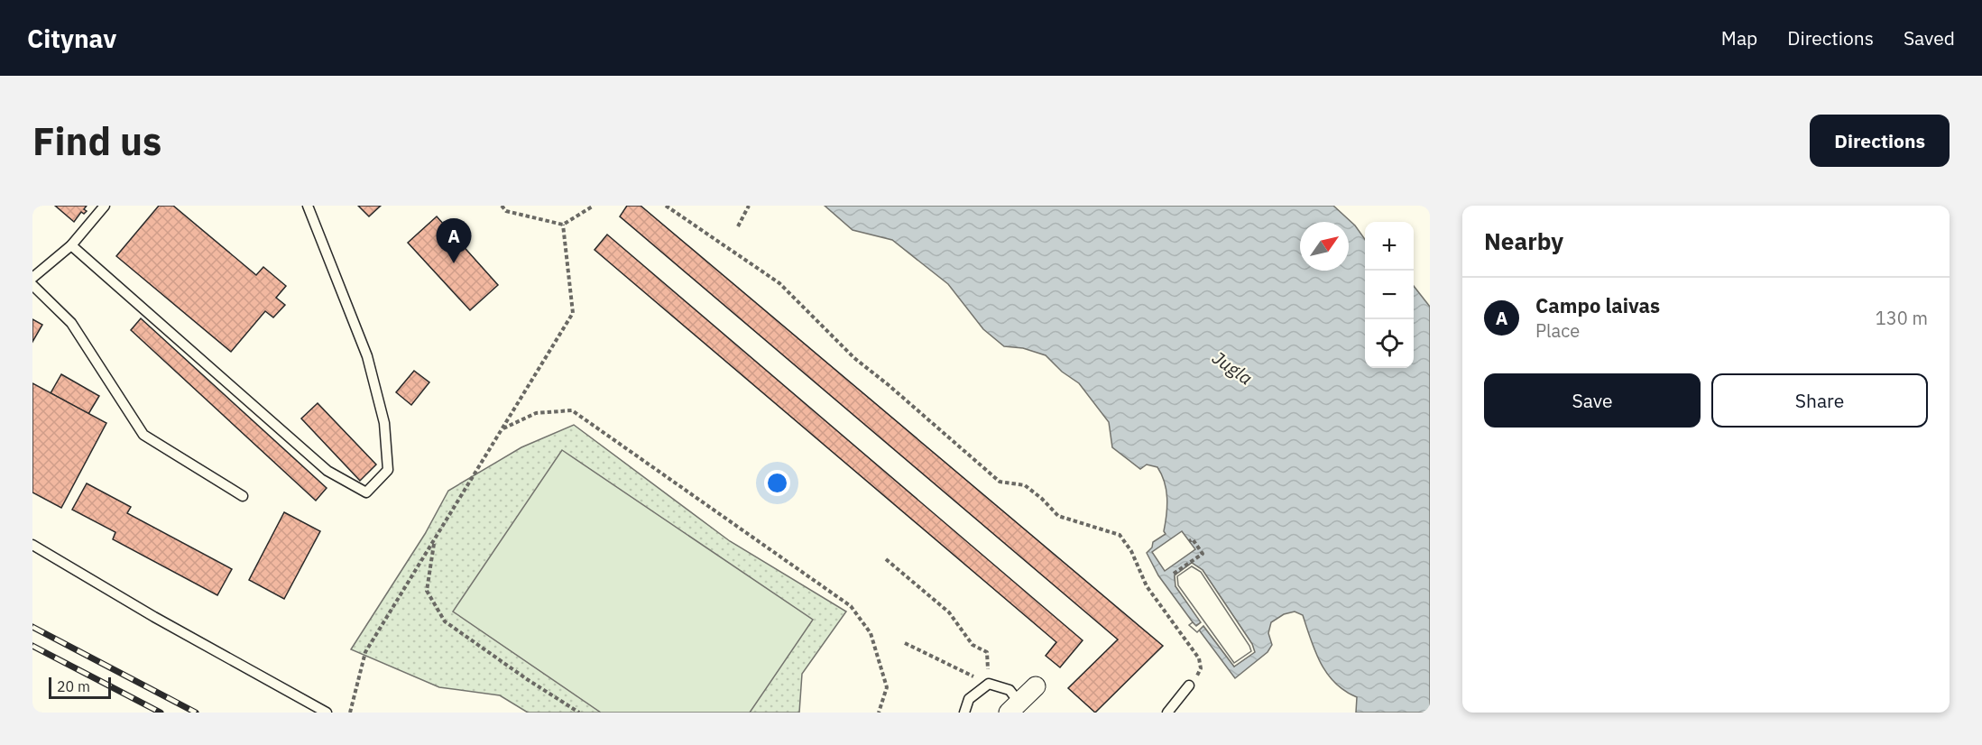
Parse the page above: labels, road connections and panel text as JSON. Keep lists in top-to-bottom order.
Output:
{
  "water": ["Jugla"],
  "scale_bar": "20 m",
  "north": "top right",
  "page": {
    "header": "Citynav",
    "nav": ["Map", "Directions", "Saved"],
    "buttons": [
      "Directions",
      ["Save", "Share"]
    ],
    "title": "Find us",
    "heading": "Nearby",
    "pins": "A",
    "map_buttons": ["+", "−"],
    "list": [
      {
        "mark": "A",
        "name": "Campo laivas",
        "note": "Place",
        "value": "130 m"
      }
    ],
    "scale": "20 m"
  }
}
